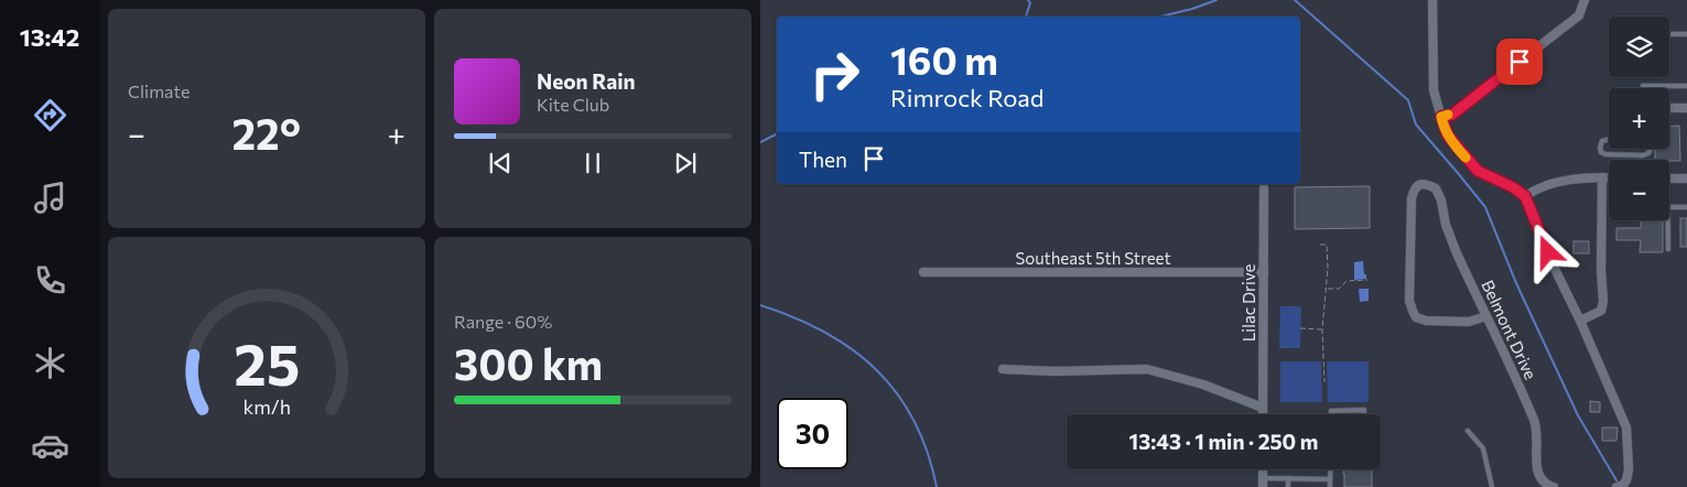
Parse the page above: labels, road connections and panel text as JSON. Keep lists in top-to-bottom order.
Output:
{
  "streets": {
    "street": ["Southeast 5th Street", "Lilac Drive", "Belmont Drive"]
  },
  "crossings": [
    ["Southeast 5th Street", "Lilac Drive"]
  ],
  "page": {
    "tabs": "13:42",
    "tile": [
      "Climate",
      ["Range · 60%", "300 km"]
    ],
    "map_buttons": ["+", "−"],
    "turn": ["160 m", "Rimrock Road"],
    "song": ["Neon Rain", "Kite Club"],
    "heat": ["−", "22°", "+"],
    "then": "Then",
    "limit": "30",
    "trip": "13:43 · 1 min · 250 m",
    "gauge": ["25", "km/h"]
  }
}
